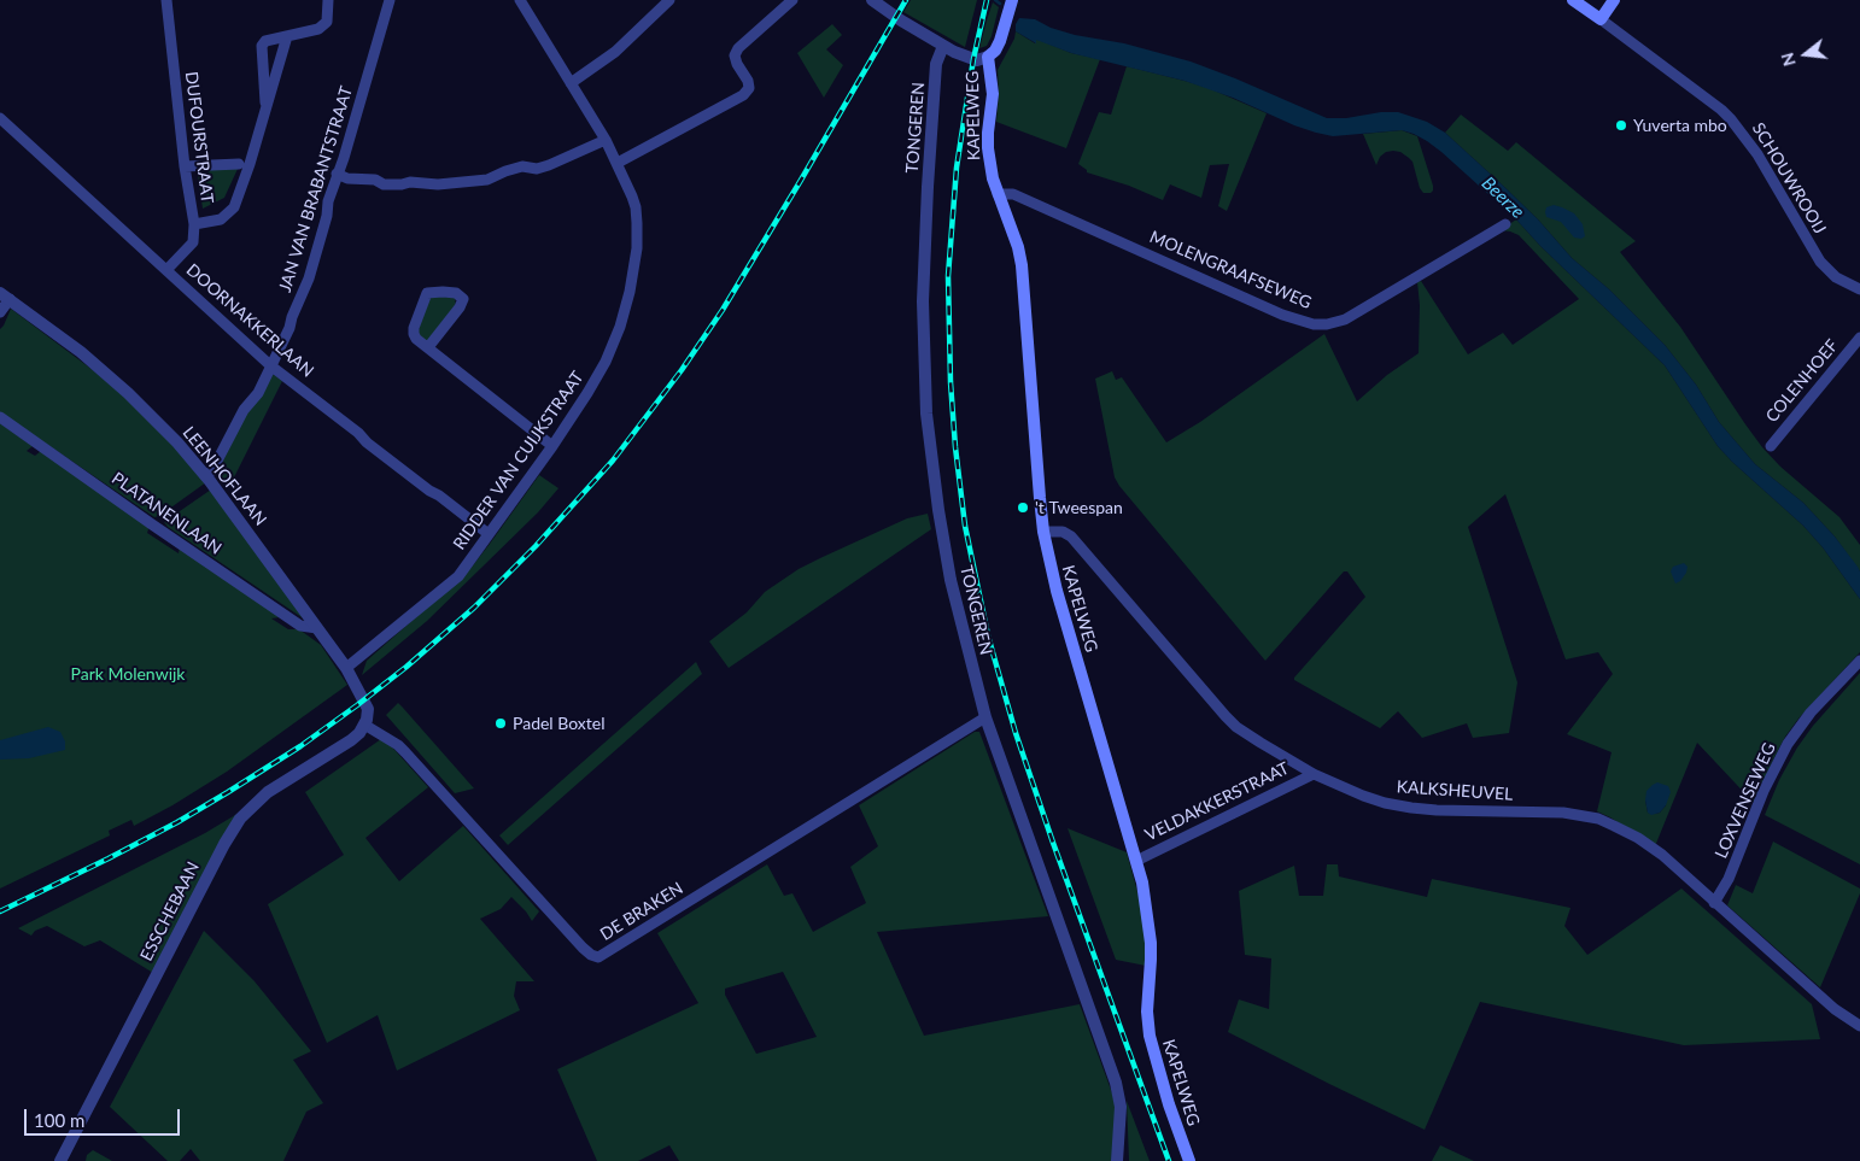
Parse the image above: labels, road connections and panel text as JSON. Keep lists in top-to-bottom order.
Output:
{
  "streets": {
    "main road": ["KAPELWEG"],
    "street": [
      "TONGEREN",
      "DUFOURSTRAAT",
      "SCHOUWROOIJ",
      "JAN VAN BRABANTSTRAAT",
      "MOLENGRAAFSEWEG",
      "DOORNAKKERLAAN",
      "COLENHOEF",
      "RIDDER VAN CUIJKSTRAAT",
      "LEENHOFLAAN",
      "PLATANENLAAN",
      "KALKSHEUVEL",
      "LOXVENSEWEG",
      "VELDAKKERSTRAAT",
      "ESSCHEBAAN",
      "DE BRAKEN"
    ]
  },
  "crossings": [
    ["KAPELWEG", "MOLENGRAAFSEWEG"],
    ["KAPELWEG", "KALKSHEUVEL"],
    ["KAPELWEG", "VELDAKKERSTRAAT"],
    ["TONGEREN", "DE BRAKEN"],
    ["DUFOURSTRAAT", "DOORNAKKERLAAN"],
    ["JAN VAN BRABANTSTRAAT", "DOORNAKKERLAAN"],
    ["JAN VAN BRABANTSTRAAT", "LEENHOFLAAN"],
    ["DOORNAKKERLAAN", "RIDDER VAN CUIJKSTRAAT"],
    ["RIDDER VAN CUIJKSTRAAT", "LEENHOFLAAN"],
    ["LEENHOFLAAN", "PLATANENLAAN"],
    ["LEENHOFLAAN", "ESSCHEBAAN"],
    ["LEENHOFLAAN", "DE BRAKEN"],
    ["KALKSHEUVEL", "LOXVENSEWEG"],
    ["KALKSHEUVEL", "VELDAKKERSTRAAT"],
    ["ESSCHEBAAN", "DE BRAKEN"]
  ],
  "water": ["Beerze"],
  "parks": ["Park Molenwijk"],
  "places": ["Yuverta mbo", "'t Tweespan", "Padel Boxtel"],
  "scale_bar": "100 m",
  "north": "left"
}
